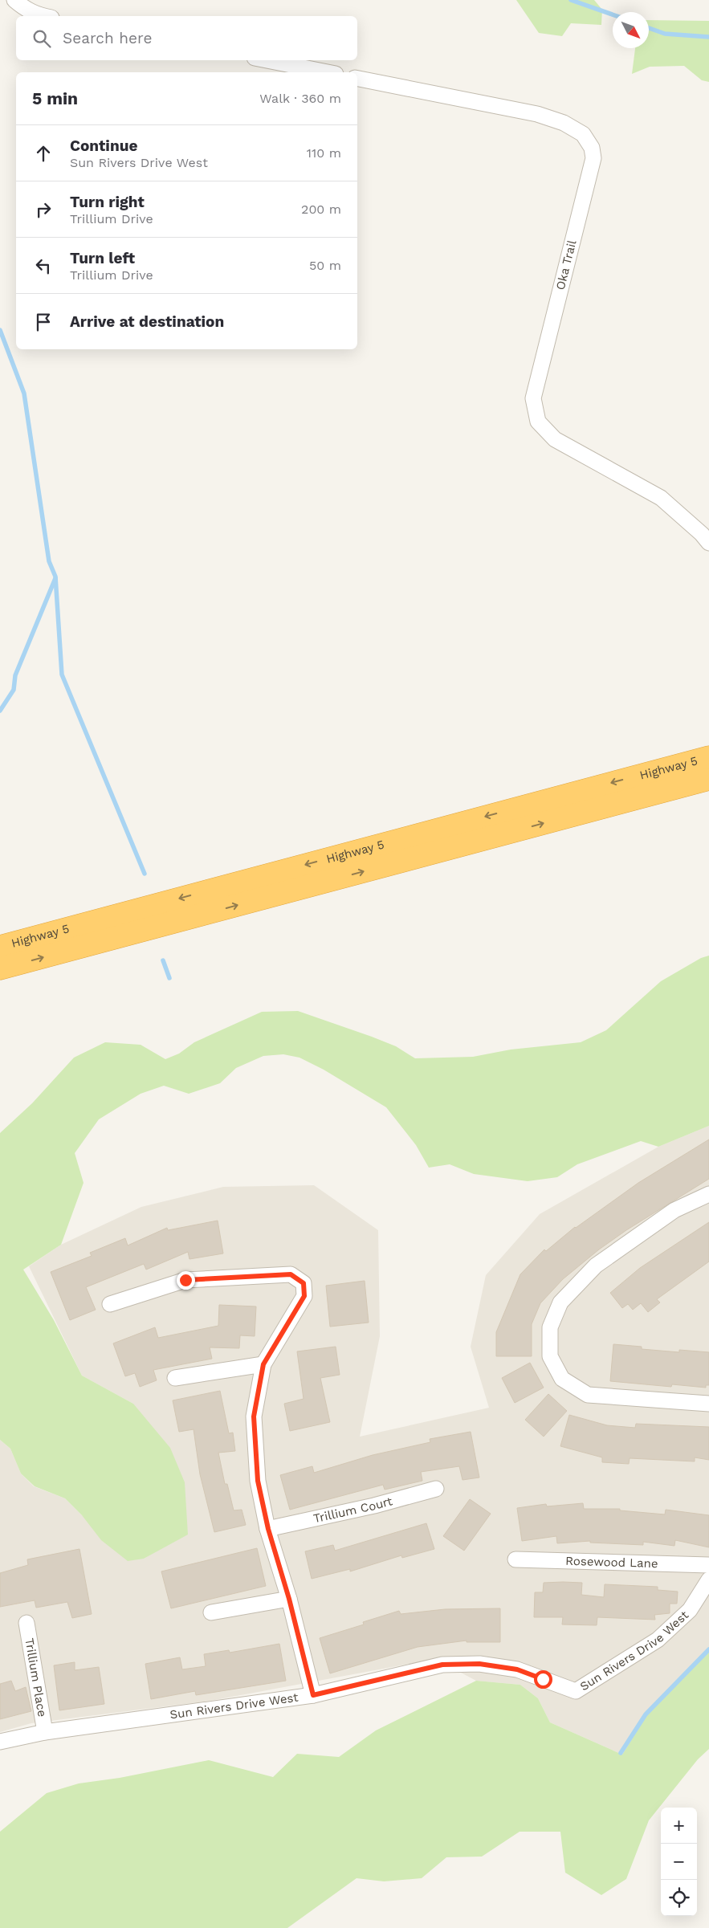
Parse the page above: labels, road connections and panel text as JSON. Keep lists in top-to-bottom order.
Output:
{
  "streets": {
    "highway": ["Highway 5"],
    "street": [
      "Oka Trail",
      "Trillium Court",
      "Rosewood Lane",
      "Sun Rivers Drive West",
      "Trillium Place"
    ]
  },
  "crossings": [
    ["Sun Rivers Drive West", "Trillium Place"]
  ],
  "north": "bottom right",
  "page": {
    "search": "Search here",
    "heading": ["5 min", "Walk · 360 m"],
    "list": [
      ["Continue", "Sun Rivers Drive West", "110 m"],
      ["Turn right", "Trillium Drive", "200 m"],
      ["Turn left", "Trillium Drive", "50 m"],
      "Arrive at destination"
    ],
    "map_buttons": ["+", "−"]
  }
}
